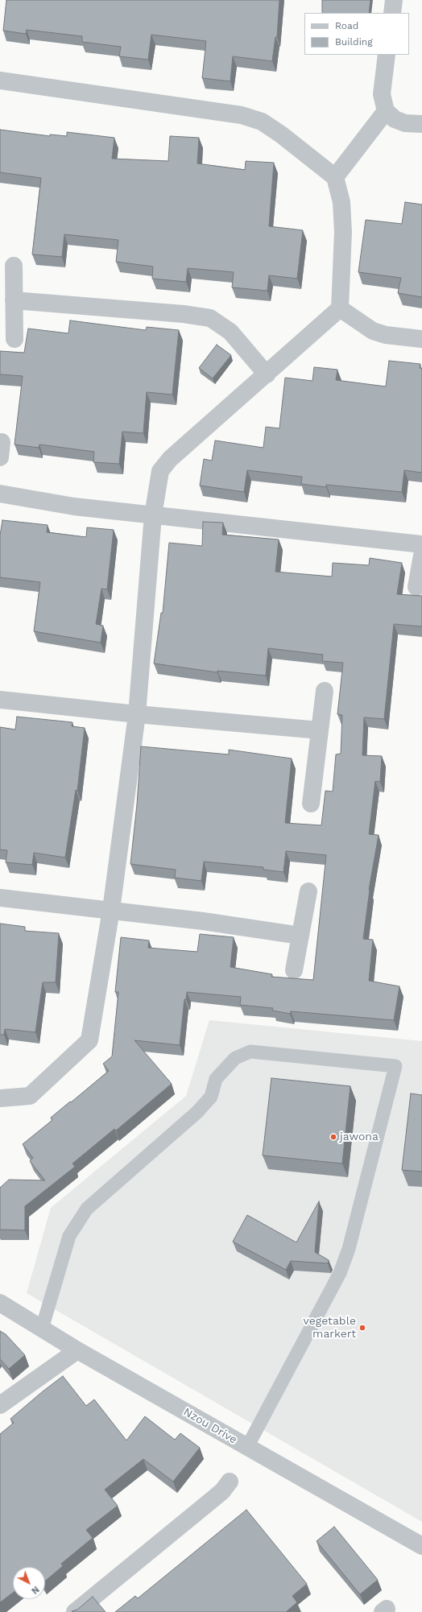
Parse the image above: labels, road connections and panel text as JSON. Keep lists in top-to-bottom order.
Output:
{
  "streets": {
    "street": ["Nzou Drive"]
  },
  "places": ["jawona", "vegetable markert"],
  "legend": ["Road", "Building"],
  "north": "bottom right"
}
